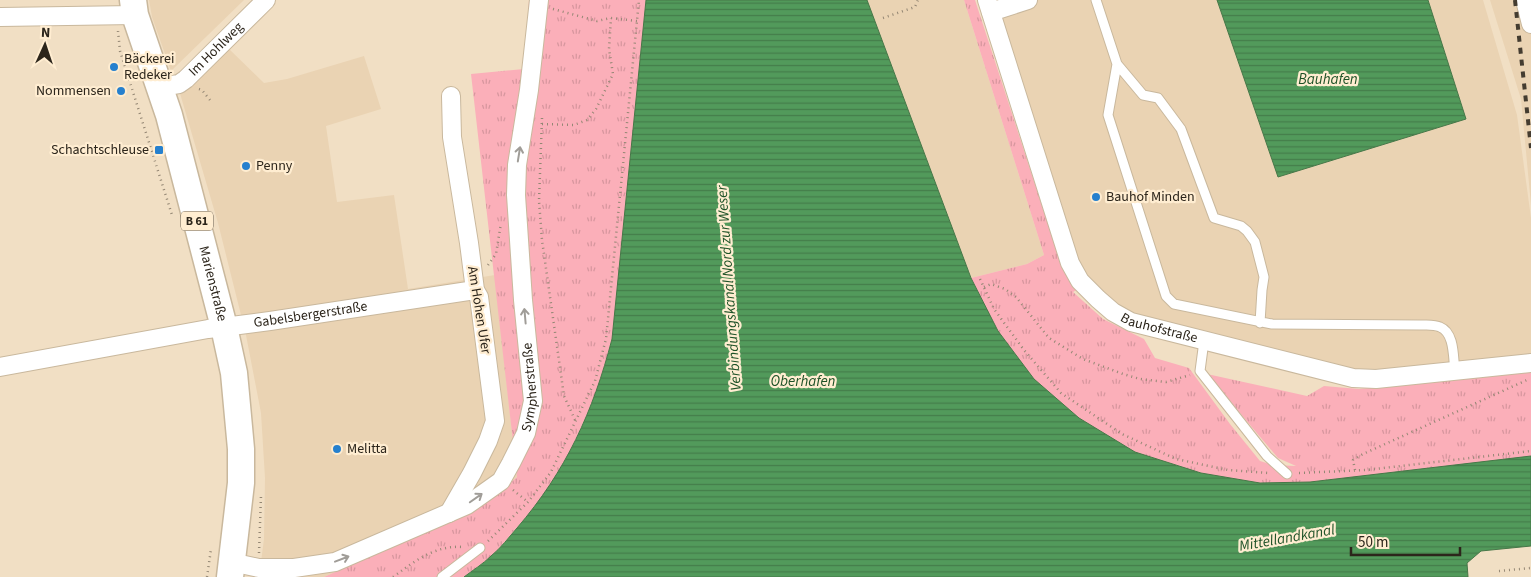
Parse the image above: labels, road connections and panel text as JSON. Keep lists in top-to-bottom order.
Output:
{
  "streets": {
    "main road": ["B 61", "Marienstraße"],
    "street": [
      "Im Hohlweg",
      "Am Hohen Ufer",
      "Gabelsbergerstraße",
      "Bauhofstraße",
      "Sympherstraße"
    ]
  },
  "crossings": [
    ["Im Hohlweg", "Marienstraße"],
    ["Marienstraße", "Gabelsbergerstraße"],
    ["Marienstraße", "Sympherstraße"],
    ["Am Hohen Ufer", "Gabelsbergerstraße"],
    ["Am Hohen Ufer", "Sympherstraße"]
  ],
  "one_way": ["Sympherstraße"],
  "water": [
    "Bauhafen",
    "Verbindungskanal Nord zur Weser",
    "Oberhafen",
    "Mittellandkanal"
  ],
  "places": {
    "other": [
      "Bäckerei Redeker",
      "Nommensen",
      "Penny",
      "Bauhof Minden",
      "Melitta"
    ],
    "transit": ["Schachtschleuse"]
  },
  "scale_bar": "50 m",
  "north": "top"
}
